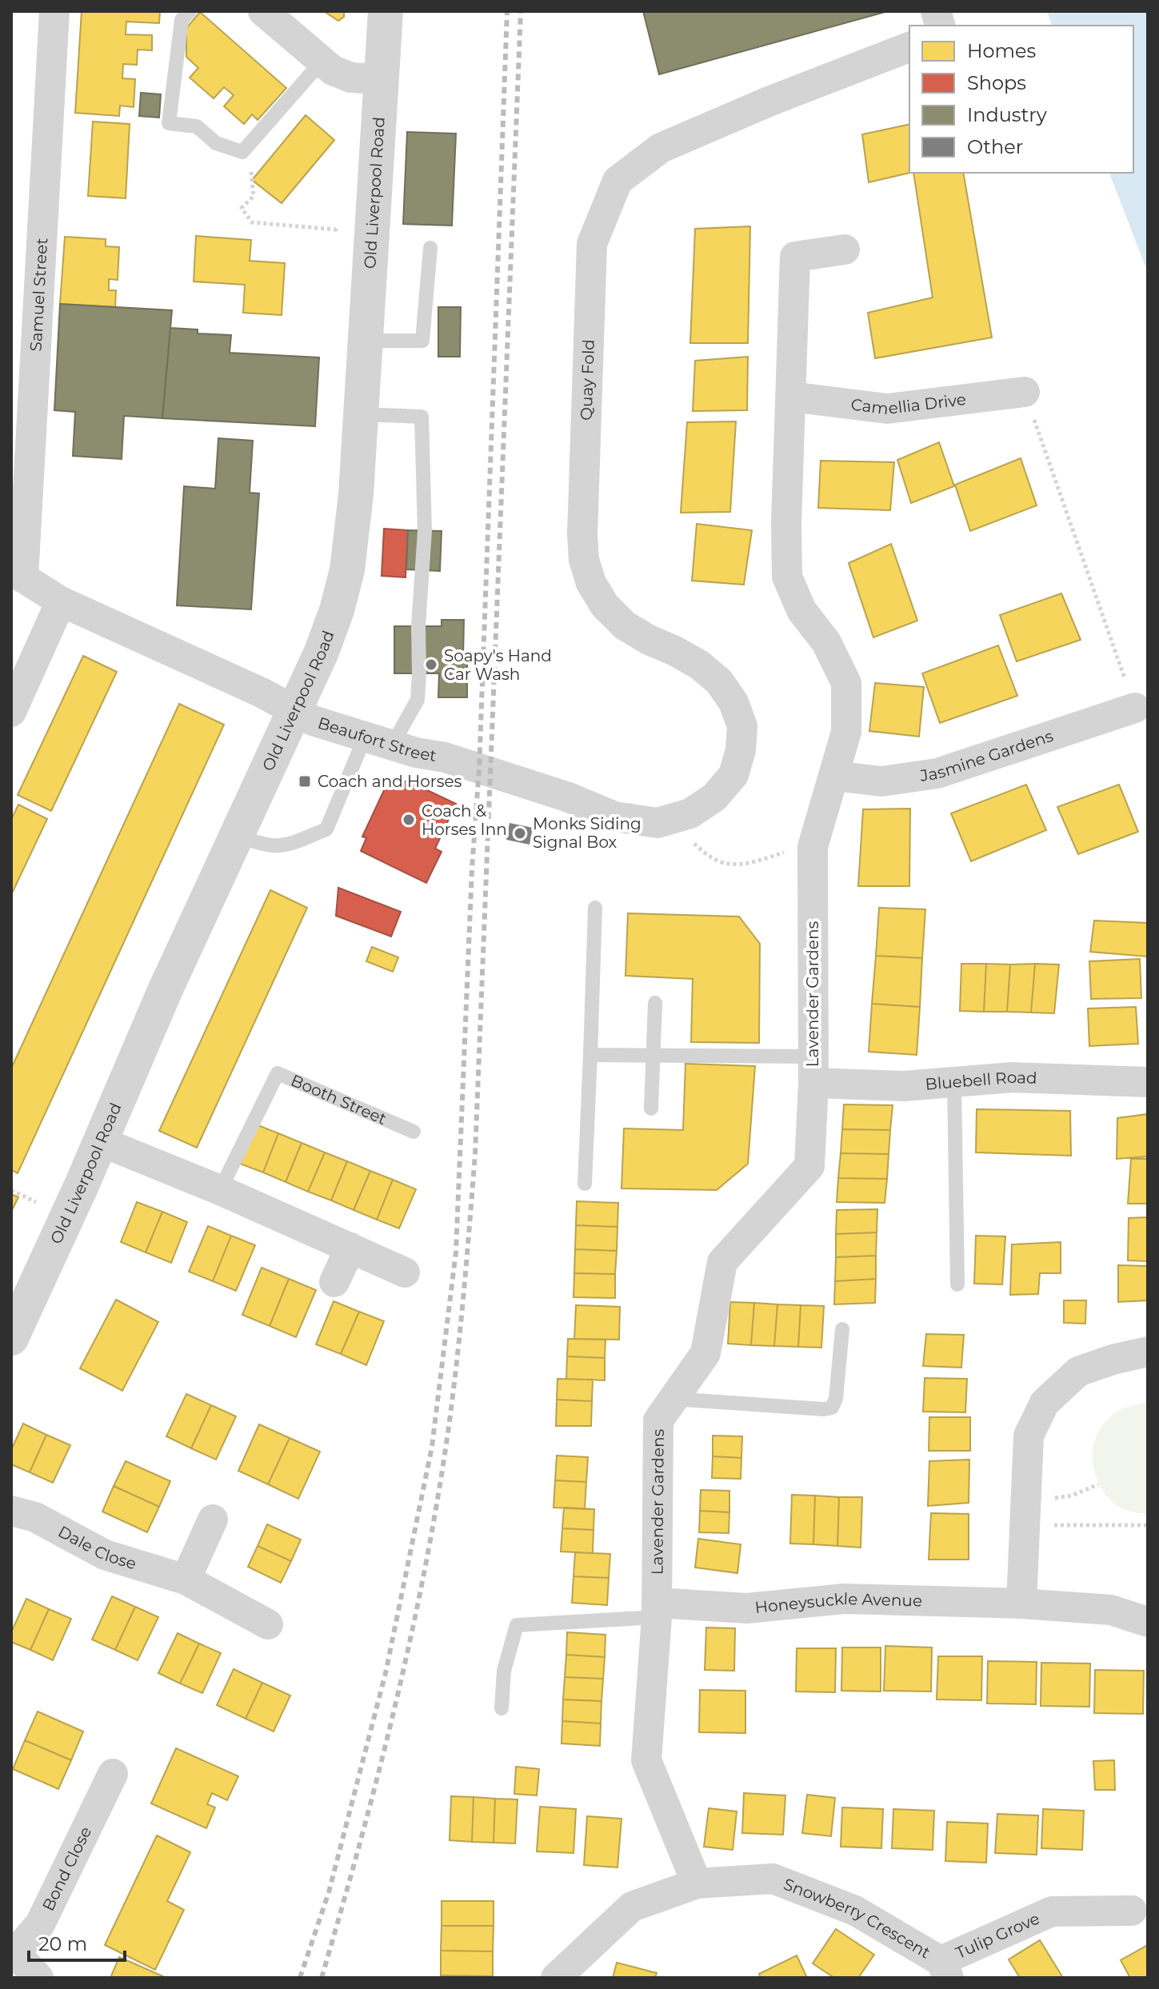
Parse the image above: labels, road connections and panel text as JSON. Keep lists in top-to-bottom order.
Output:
{
  "streets": {
    "street": [
      "Old Liverpool Road",
      "Samuel Street",
      "Quay Fold",
      "Camellia Drive",
      "Beaufort Street",
      "Jasmine Gardens",
      "Lavender Gardens",
      "Bluebell Road",
      "Dale Close",
      "Honeysuckle Avenue",
      "Bond Close",
      "Snowberry Crescent",
      "Tulip Grove"
    ],
    "lane": ["Booth Street"]
  },
  "crossings": [
    ["Old Liverpool Road", "Beaufort Street"],
    ["Samuel Street", "Beaufort Street"],
    ["Quay Fold", "Beaufort Street"],
    ["Camellia Drive", "Lavender Gardens"],
    ["Jasmine Gardens", "Lavender Gardens"],
    ["Lavender Gardens", "Bluebell Road"],
    ["Lavender Gardens", "Honeysuckle Avenue"],
    ["Lavender Gardens", "Snowberry Crescent"],
    ["Snowberry Crescent", "Tulip Grove"]
  ],
  "places": {
    "other": ["Soapy's Hand Car Wash", "Coach & Horses Inn", "Monks Siding Signal Box"],
    "transit": ["Coach and Horses"]
  },
  "legend": [
    "Homes",
    "Shops",
    "Industry",
    "Other"
  ],
  "scale_bar": "20 m"
}
